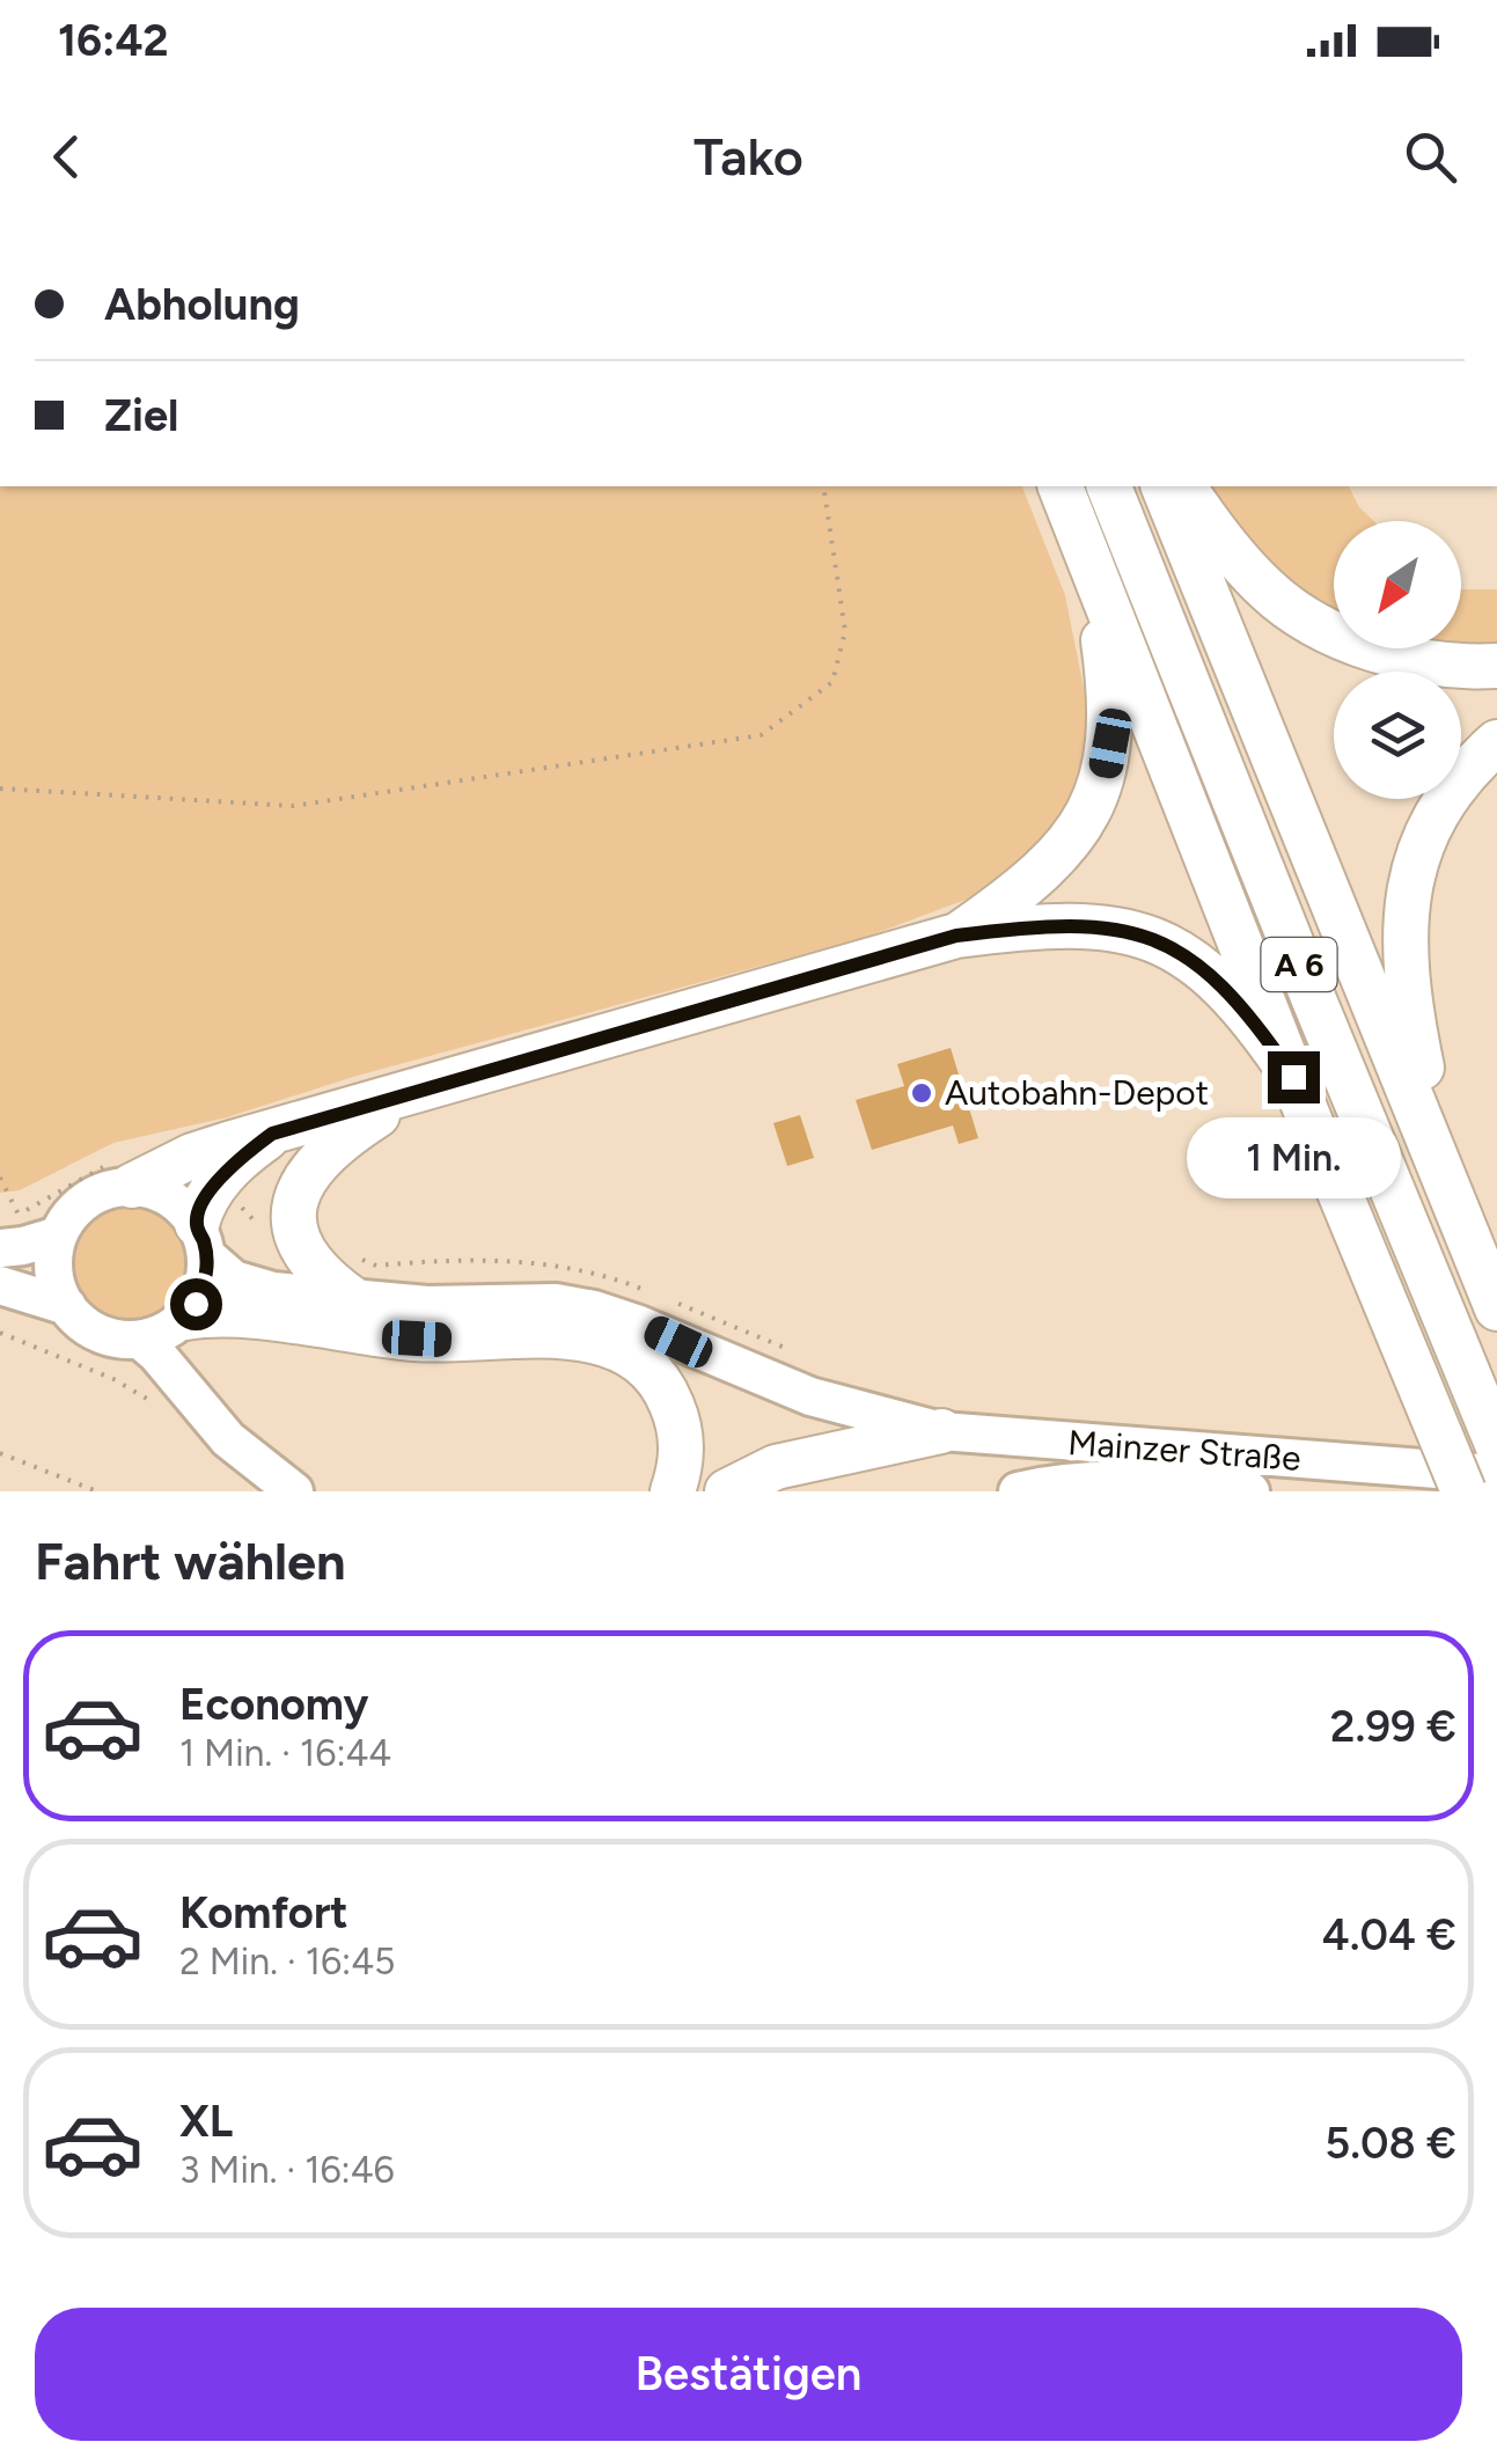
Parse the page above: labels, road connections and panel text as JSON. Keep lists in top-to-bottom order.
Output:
{
  "streets": {
    "highway": ["A 6"],
    "main road": ["Mainzer Straße"]
  },
  "places": ["Autobahn-Depot"],
  "north": "bottom left",
  "page": {
    "status": "16:42",
    "header": "Tako",
    "banner": ["Abholung", "Ziel"],
    "bubble": "1 Min.",
    "heading": "Fahrt wählen",
    "list": [
      {
        "name": "Economy",
        "note": "1 Min. · 16:44",
        "value": "2.99 €"
      },
      {
        "name": "Komfort",
        "note": "2 Min. · 16:45",
        "value": "4.04 €"
      },
      {
        "name": "XL",
        "note": "3 Min. · 16:46",
        "value": "5.08 €"
      }
    ],
    "buttons": "Bestätigen"
  }
}
